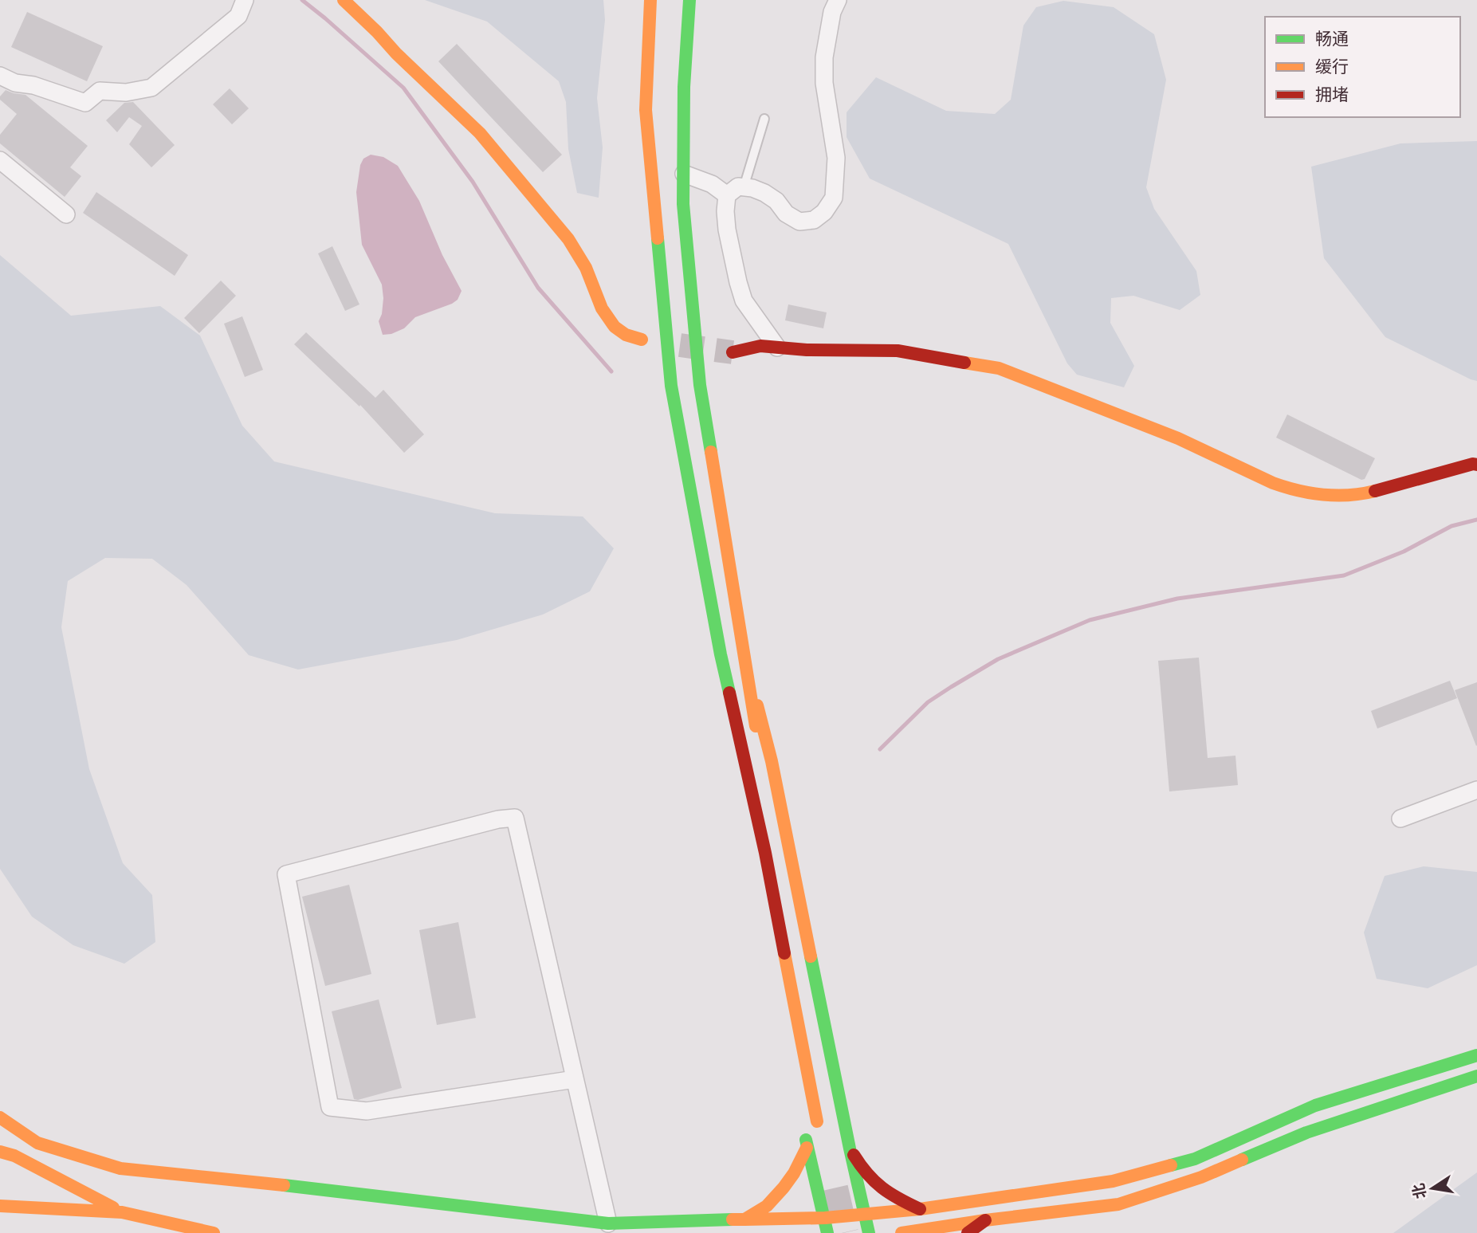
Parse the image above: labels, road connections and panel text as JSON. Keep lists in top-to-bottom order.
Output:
{
  "legend": ["畅通", "缓行", "拥堵"],
  "north": "left"
}
